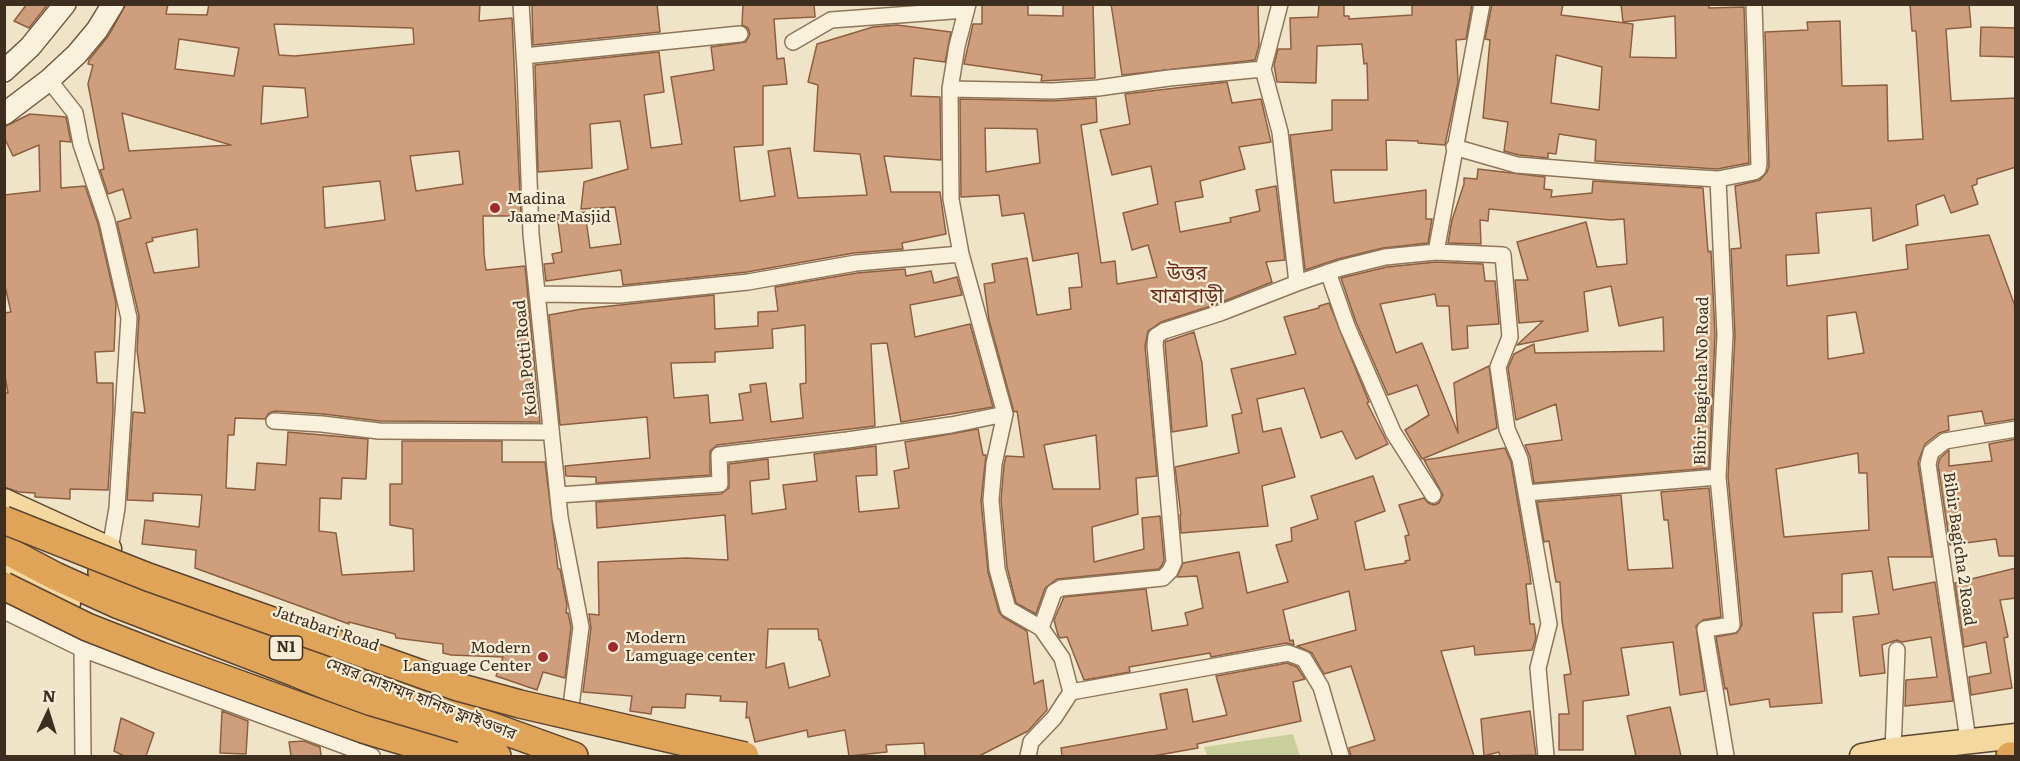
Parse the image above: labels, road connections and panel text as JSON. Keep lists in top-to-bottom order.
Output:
{
  "streets": {
    "highway": ["N1", "মেয়র মোহাম্মদ হানিফ ফ্লাইওভার"],
    "main road": ["Jatrabari Road"],
    "street": ["Kola Potti Road", "Bibir Bagicha No Road", "Bibir Bagicha 2 Road"]
  },
  "crossings": [
    ["Kola Potti Road", "Jatrabari Road"]
  ],
  "districts": ["উত্তর যাত্রাবাড়ী"],
  "places": ["Madina Jaame Masjid", "Modern Lamguage center", "Modern Language Center"],
  "north": "top"
}
